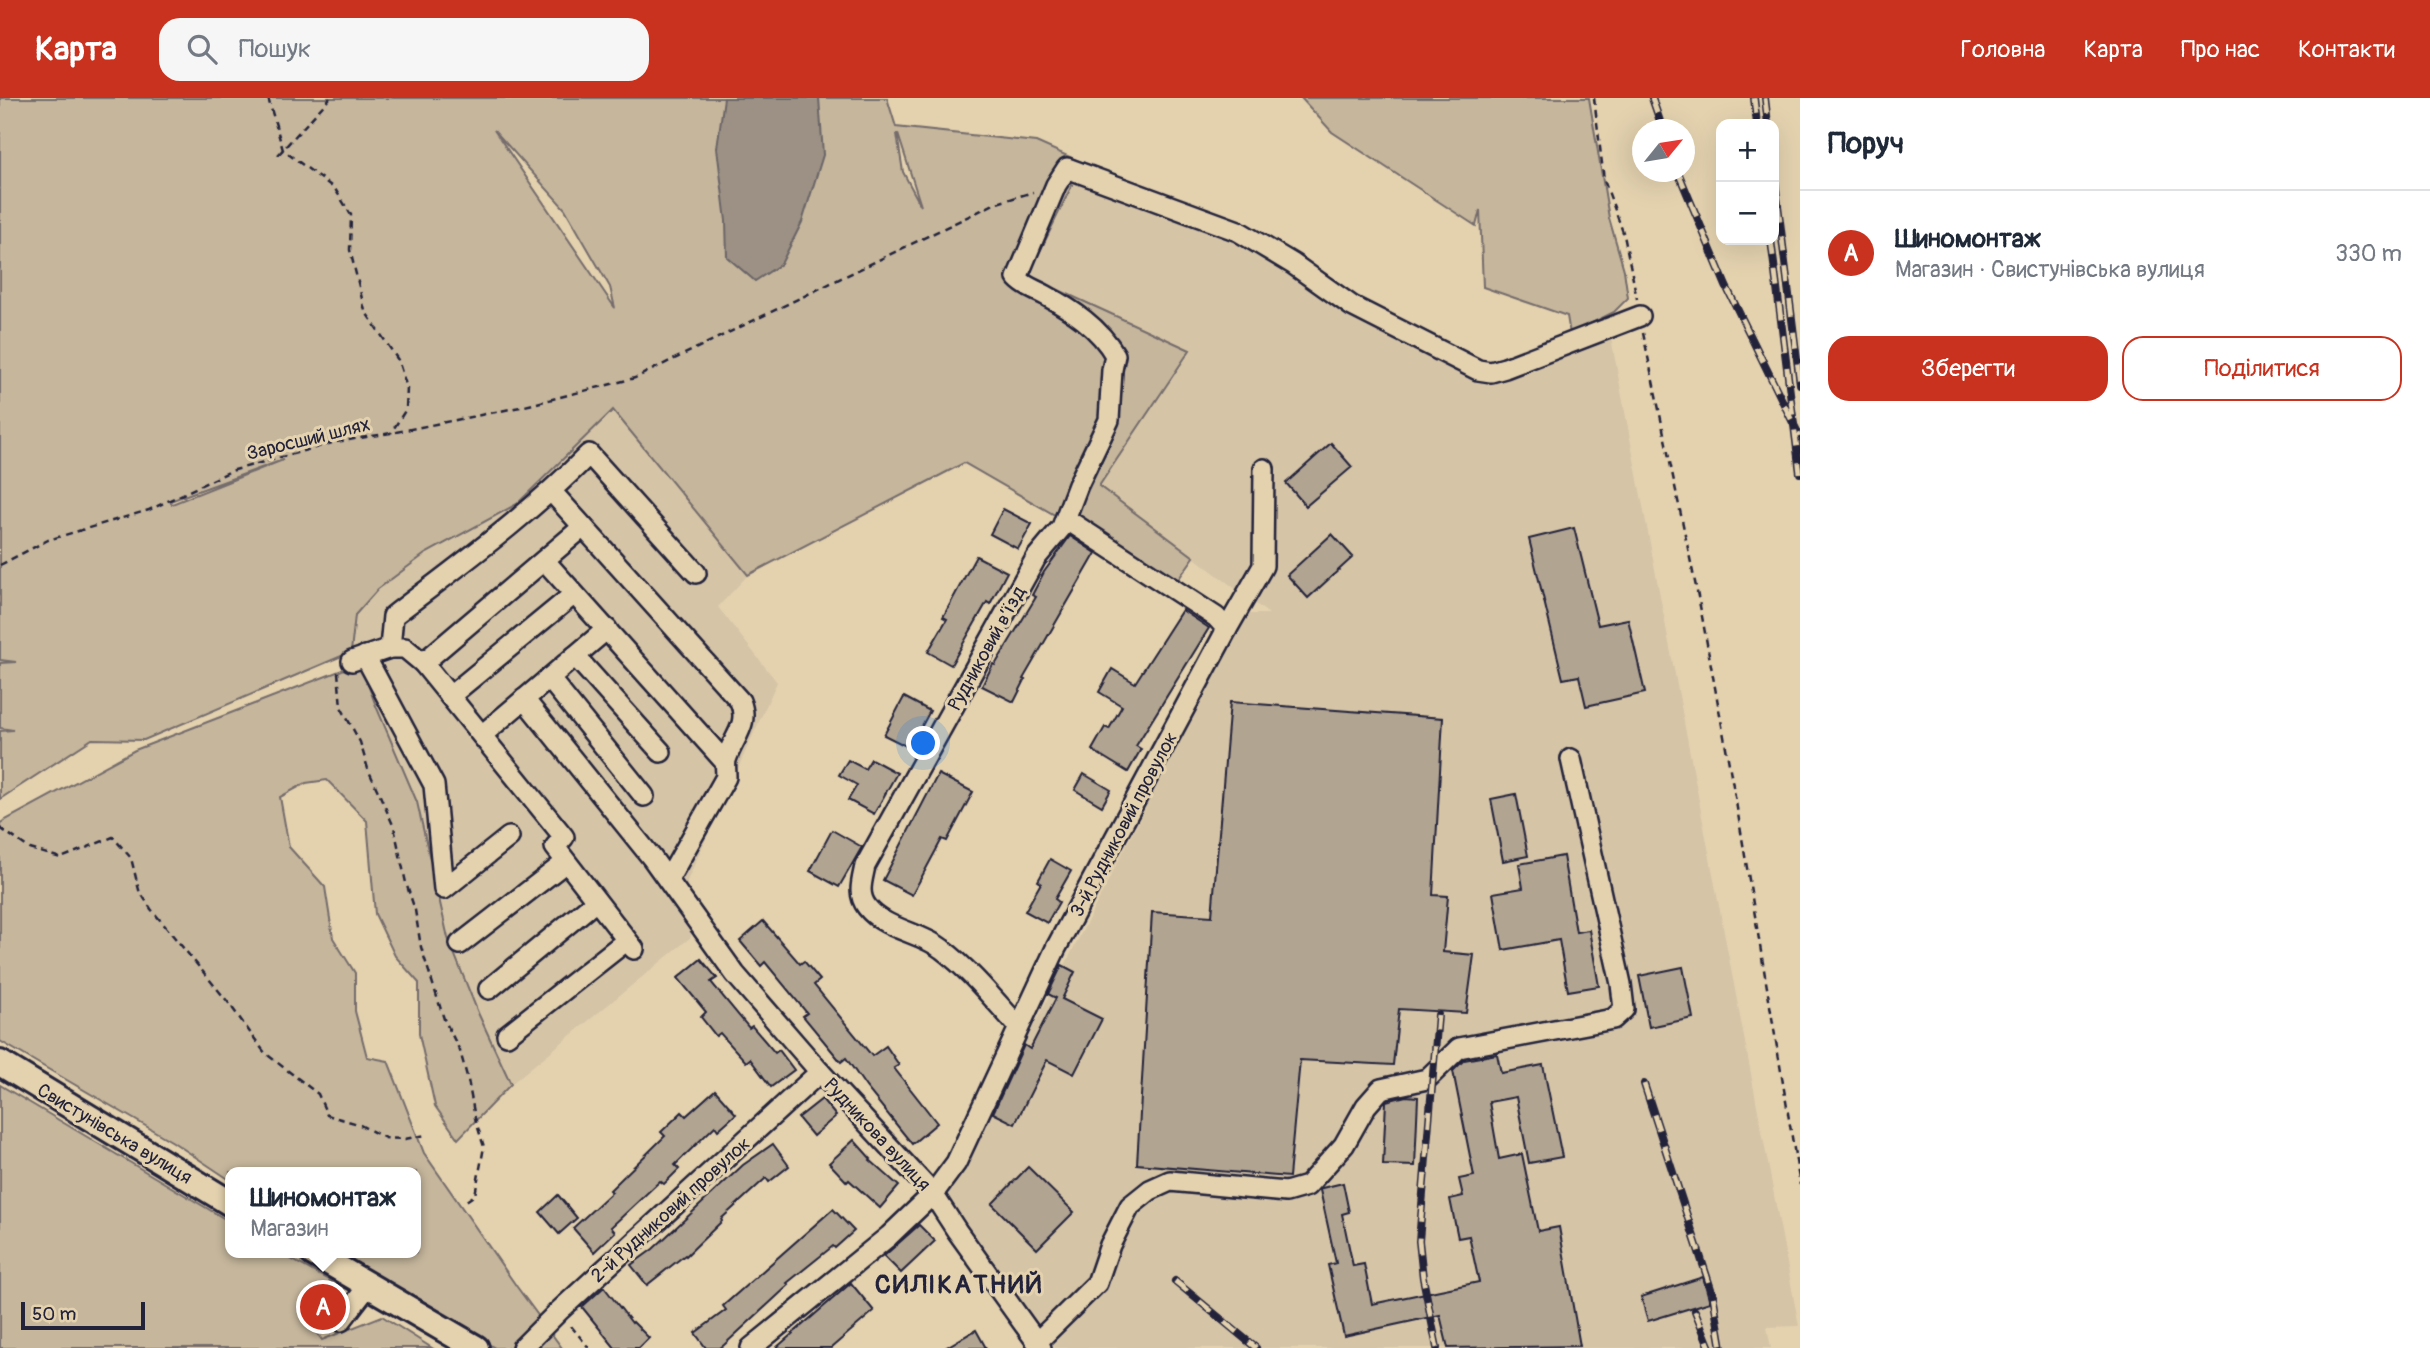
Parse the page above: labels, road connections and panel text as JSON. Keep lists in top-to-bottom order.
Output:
{
  "streets": {
    "main road": ["Свистунівська вулиця"],
    "street": [
      "Рудниковий в’їзд",
      "3-й Рудниковий провулок",
      "Рудникова вулиця",
      "2-й Рудниковий провулок"
    ],
    "path": ["Заросший шлях"]
  },
  "crossings": [
    ["Заросший шлях", "Рудниковий в’їзд"],
    ["Рудниковий в’їзд", "3-й Рудниковий провулок"],
    ["3-й Рудниковий провулок", "Рудникова вулиця"],
    ["Рудникова вулиця", "2-й Рудниковий провулок"]
  ],
  "districts": ["СИЛІКАТНИЙ"],
  "scale_bar": "50 m",
  "north": "top right",
  "page": {
    "header": "Карта",
    "search": "Пошук",
    "nav": [
      "Головна",
      "Карта",
      "Про нас",
      "Контакти"
    ],
    "heading": "Поруч",
    "map_buttons": ["+", "−"],
    "list": [
      {
        "mark": "A",
        "name": "Шиномонтаж",
        "note": "Магазин · Свистунівська вулиця",
        "value": "330 m"
      }
    ],
    "buttons": ["Зберегти", "Поділитися"],
    "popup": ["Шиномонтаж", "Магазин"],
    "pins": "A",
    "scale": "50 m"
  }
}
